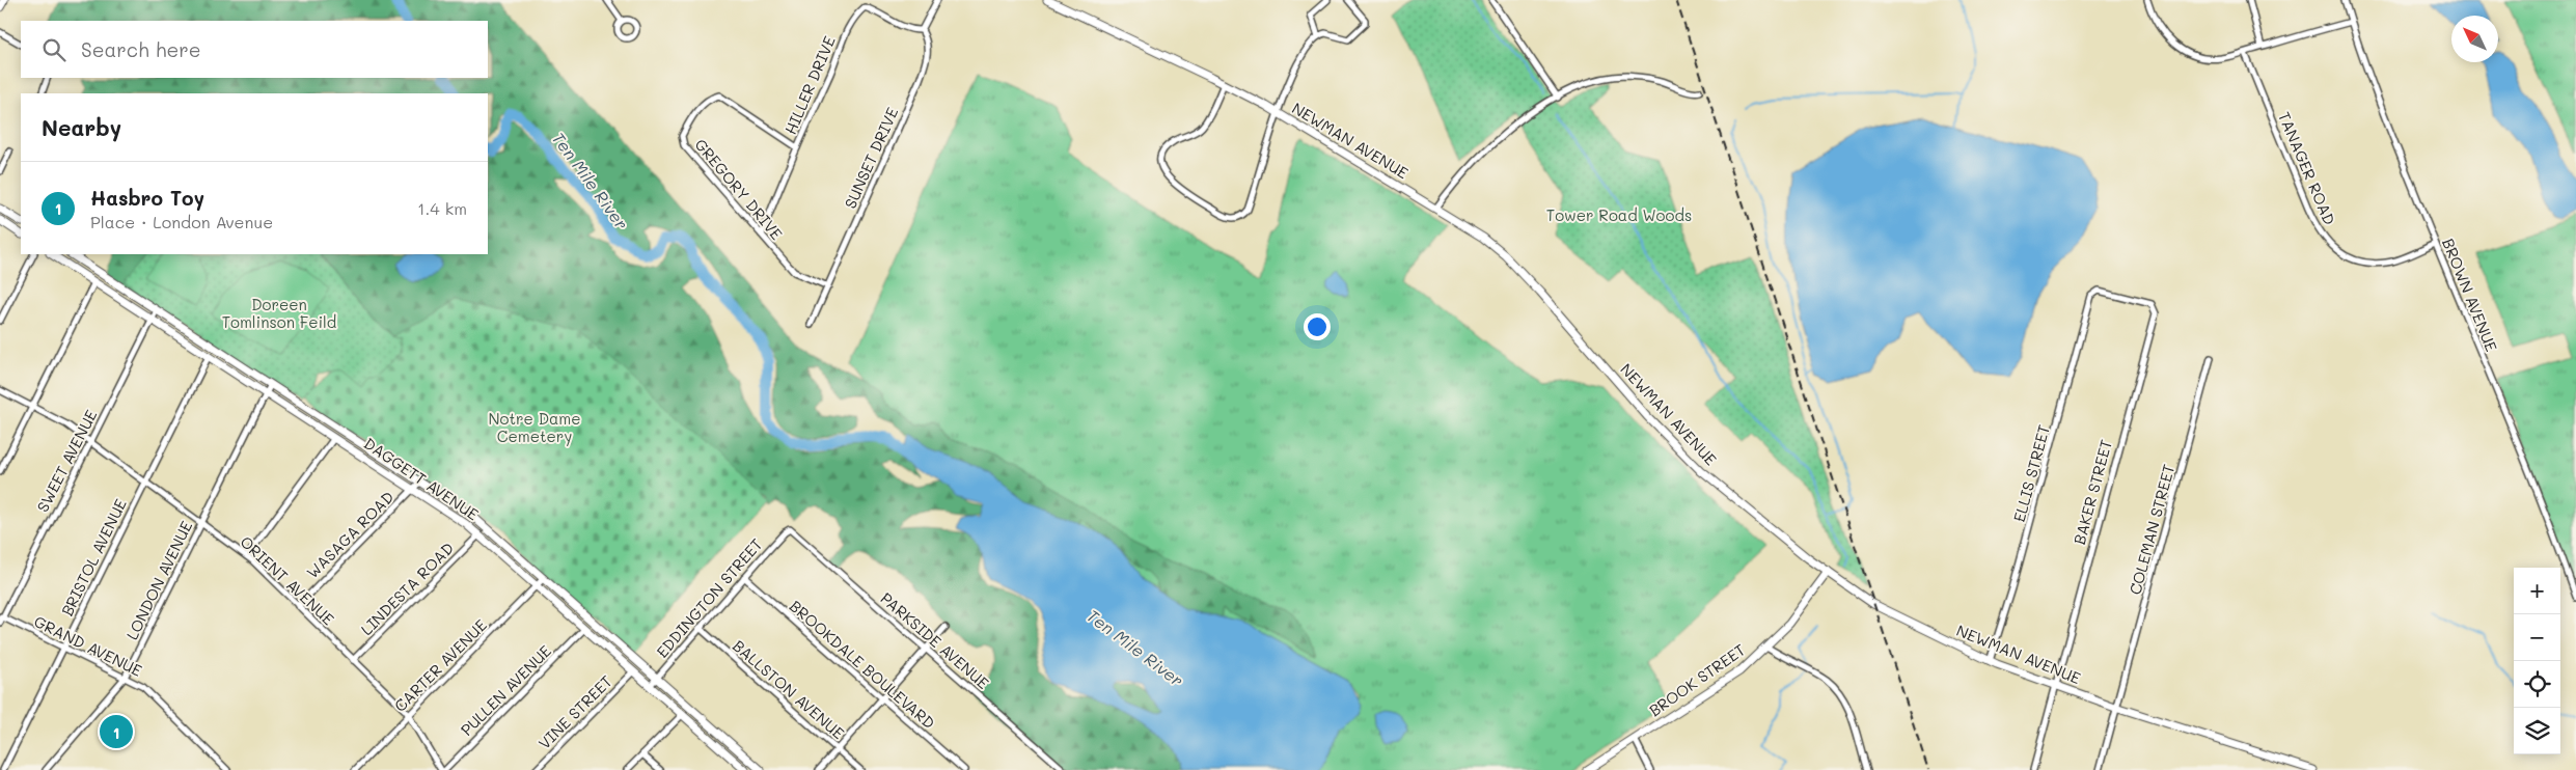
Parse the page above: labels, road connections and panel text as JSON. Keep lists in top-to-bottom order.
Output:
{
  "streets": {
    "main road": ["NEWMAN AVENUE", "DAGGETT AVENUE", "BROOK STREET"],
    "street": [
      "HILLER DRIVE",
      "SUNSET DRIVE",
      "TANAGER ROAD",
      "GREGORY DRIVE",
      "BROWN AVENUE",
      "SWEET AVENUE",
      "ELLIS STREET",
      "BAKER STREET",
      "COLEMAN STREET",
      "WASAGA ROAD",
      "BRISTOL AVENUE",
      "LONDON AVENUE",
      "ORIENT AVENUE",
      "LINDESTA ROAD",
      "EDDINGTON STREET",
      "PARKSIDE AVENUE",
      "GRAND AVENUE",
      "BROOKDALE BOULEVARD",
      "CARTER AVENUE",
      "BALLSTON AVENUE",
      "PULLEN AVENUE",
      "VINE STREET"
    ]
  },
  "crossings": [
    ["HILLER DRIVE", "SUNSET DRIVE"],
    ["HILLER DRIVE", "GREGORY DRIVE"],
    ["NEWMAN AVENUE", "ELLIS STREET"],
    ["NEWMAN AVENUE", "BAKER STREET"],
    ["NEWMAN AVENUE", "COLEMAN STREET"],
    ["NEWMAN AVENUE", "BROOK STREET"],
    ["SUNSET DRIVE", "GREGORY DRIVE"],
    ["TANAGER ROAD", "BROWN AVENUE"],
    ["SWEET AVENUE", "DAGGETT AVENUE"],
    ["SWEET AVENUE", "ORIENT AVENUE"],
    ["SWEET AVENUE", "GRAND AVENUE"],
    ["ELLIS STREET", "BAKER STREET"],
    ["DAGGETT AVENUE", "WASAGA ROAD"],
    ["DAGGETT AVENUE", "BRISTOL AVENUE"],
    ["DAGGETT AVENUE", "LONDON AVENUE"],
    ["DAGGETT AVENUE", "LINDESTA ROAD"],
    ["DAGGETT AVENUE", "EDDINGTON STREET"],
    ["DAGGETT AVENUE", "CARTER AVENUE"],
    ["DAGGETT AVENUE", "PULLEN AVENUE"],
    ["DAGGETT AVENUE", "VINE STREET"],
    ["WASAGA ROAD", "ORIENT AVENUE"],
    ["BRISTOL AVENUE", "ORIENT AVENUE"],
    ["BRISTOL AVENUE", "GRAND AVENUE"],
    ["LONDON AVENUE", "ORIENT AVENUE"],
    ["LONDON AVENUE", "GRAND AVENUE"],
    ["ORIENT AVENUE", "LINDESTA ROAD"],
    ["ORIENT AVENUE", "CARTER AVENUE"],
    ["EDDINGTON STREET", "PARKSIDE AVENUE"],
    ["EDDINGTON STREET", "BROOKDALE BOULEVARD"],
    ["EDDINGTON STREET", "BALLSTON AVENUE"]
  ],
  "water": ["Ten Mile River"],
  "parks": ["Tower Road Woods", "Doreen Tomlinson Feild", "Notre Dame Cemetery"],
  "north": "top left",
  "page": {
    "search": "Search here",
    "heading": "Nearby",
    "list": [
      {
        "mark": "1",
        "name": "Hasbro Toy",
        "note": "Place · London Avenue",
        "value": "1.4 km"
      }
    ],
    "map_buttons": ["+", "−"],
    "pins": "1"
  }
}
